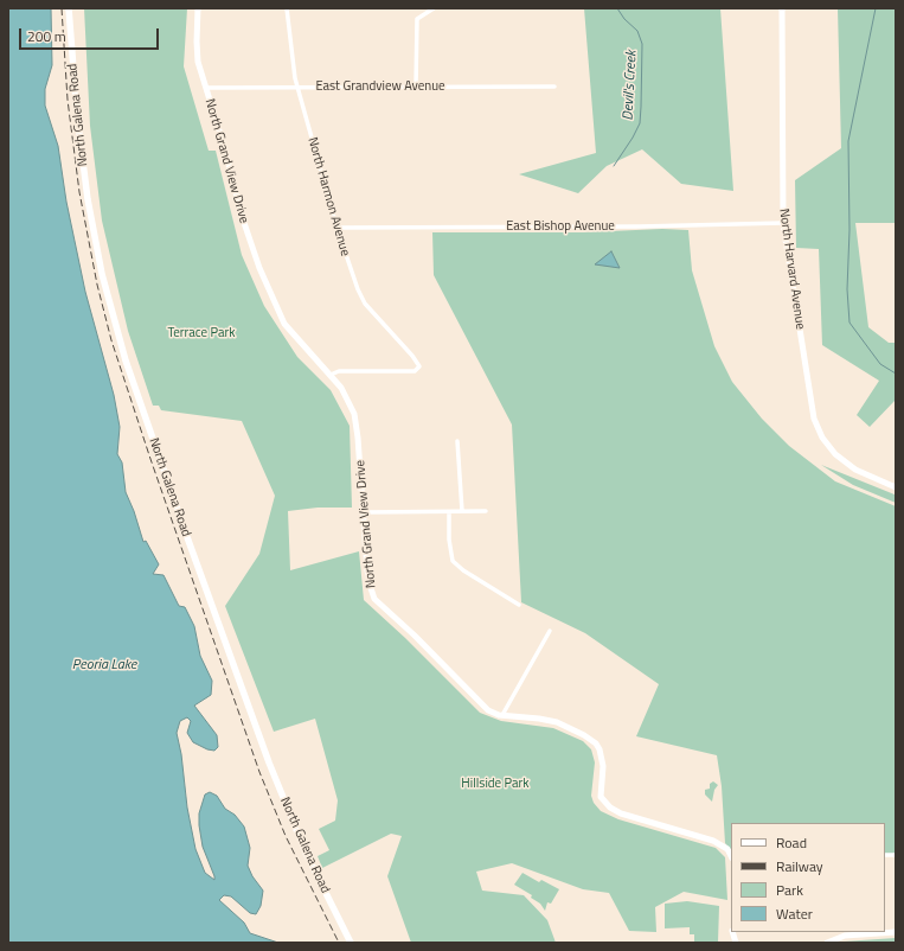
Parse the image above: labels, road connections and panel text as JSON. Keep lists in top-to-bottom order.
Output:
{
  "streets": {
    "main road": ["North Galena Road"],
    "street": [
      "East Grandview Avenue",
      "North Grand View Drive",
      "North Harmon Avenue",
      "East Bishop Avenue",
      "North Harvard Avenue"
    ]
  },
  "crossings": [
    ["East Grandview Avenue", "North Grand View Drive"],
    ["East Grandview Avenue", "North Harmon Avenue"],
    ["North Grand View Drive", "North Harmon Avenue"],
    ["North Harmon Avenue", "East Bishop Avenue"],
    ["East Bishop Avenue", "North Harvard Avenue"]
  ],
  "water": ["Devil's Creek", "Peoria Lake"],
  "parks": ["Terrace Park", "Hillside Park"],
  "legend": [
    "Road",
    "Railway",
    "Park",
    "Water"
  ],
  "scale_bar": "200 m"
}
